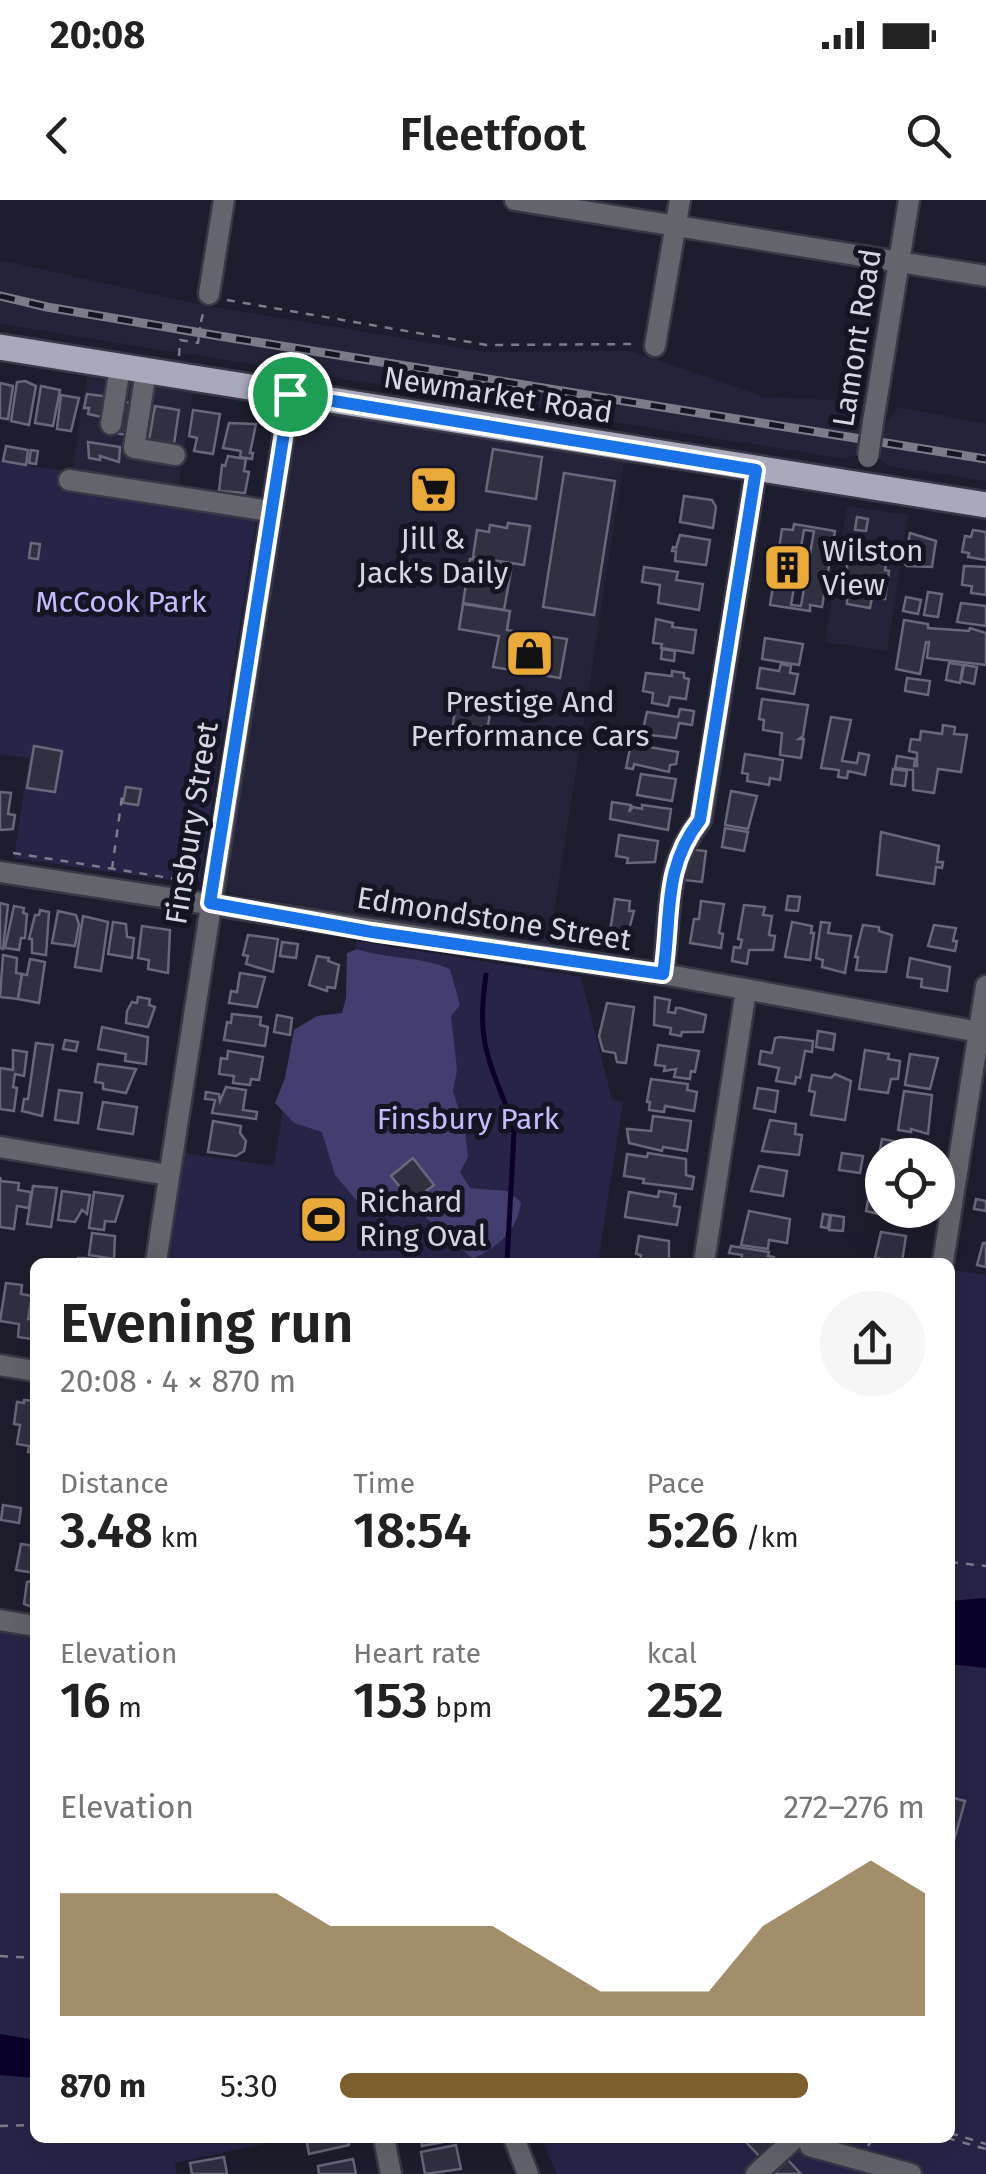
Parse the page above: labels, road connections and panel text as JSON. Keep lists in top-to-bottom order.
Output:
{
  "streets": {
    "main road": ["Newmarket Road"],
    "street": ["Lamont Road", "Finsbury Street", "Edmondstone Street"]
  },
  "crossings": [
    ["Lamont Road", "Newmarket Road"],
    ["Newmarket Road", "Finsbury Street"],
    ["Finsbury Street", "Edmondstone Street"]
  ],
  "parks": ["McCook Park", "Finsbury Park"],
  "places": {
    "supermarket": ["Jill & Jack's Daily"],
    "building": ["Wilston View"],
    "shop": ["Prestige And Performance Cars"],
    "sports": ["Richard Ring Oval"]
  },
  "page": {
    "status": "20:08",
    "header": "Fleetfoot",
    "heading": ["Evening run", "20:08 · 4 × 870 m"],
    "stats": [
      ["Distance", "3.48 km"],
      ["Time", "18:54"],
      ["Pace", "5:26 /km"],
      ["Elevation", "16 m"],
      ["Heart rate", "153 bpm"],
      ["kcal", "252"]
    ],
    "chart": ["Elevation", "272–276 m"],
    "list": [
      {
        "name": "870 m",
        "note": "5:30"
      }
    ]
  }
}
